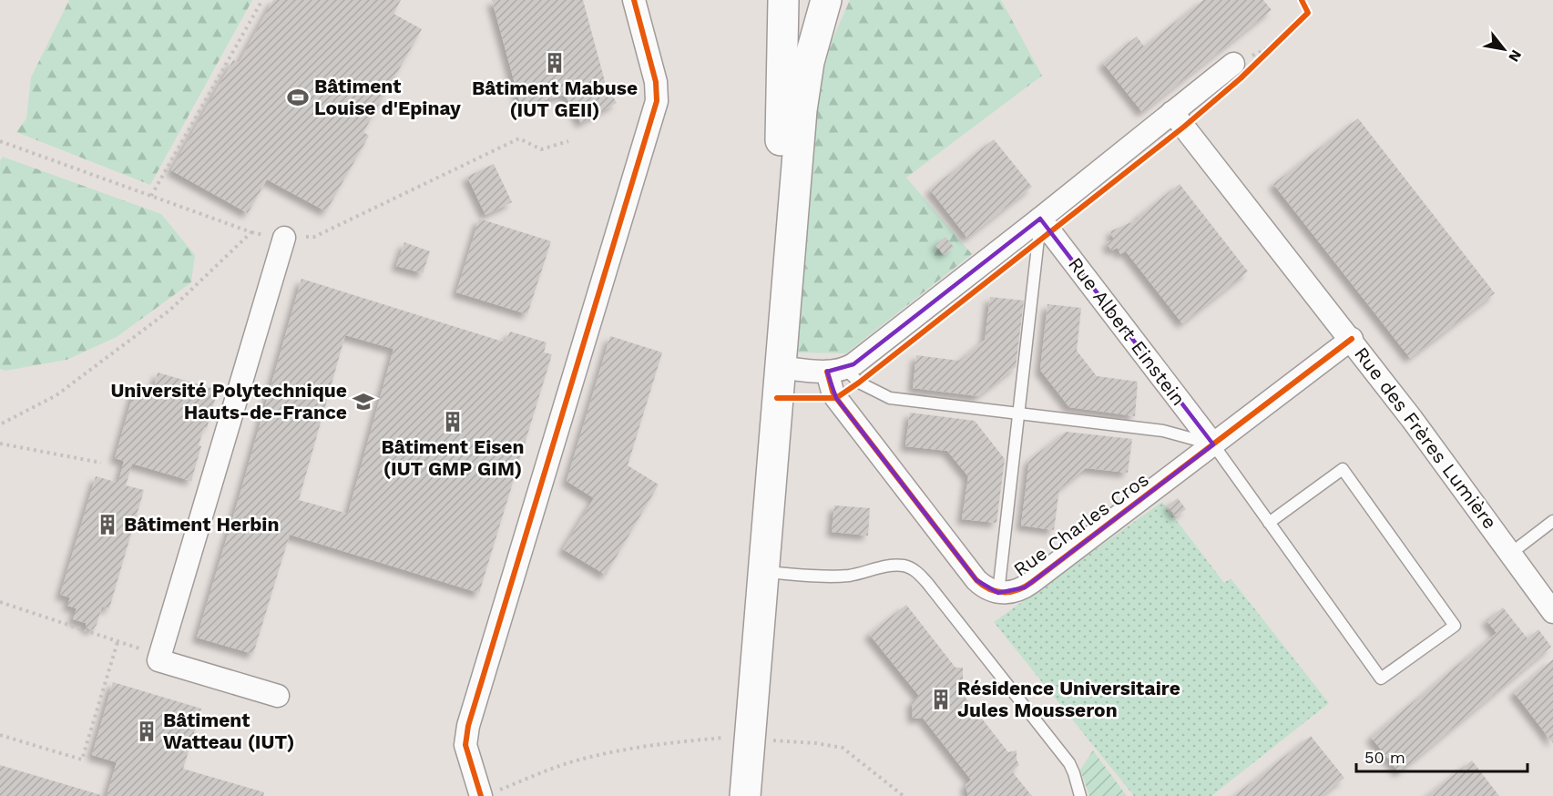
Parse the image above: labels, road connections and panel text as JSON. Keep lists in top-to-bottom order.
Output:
{
  "streets": {
    "street": ["Rue Albert Einstein", "Rue des Frères Lumière", "Rue Charles Cros"]
  },
  "crossings": [
    ["Rue Albert Einstein", "Rue Charles Cros"],
    ["Rue des Frères Lumière", "Rue Charles Cros"]
  ],
  "places": {
    "building": [
      "Bâtiment Mabuse (IUT GEII)",
      "Bâtiment Eisen (IUT GMP GIM)",
      "Bâtiment Herbin",
      "Résidence Universitaire Jules Mousseron",
      "Bâtiment Watteau (IUT)"
    ],
    "sports": ["Bâtiment Louise d'Epinay"],
    "school or university": ["Université Polytechnique Hauts-de-France"]
  },
  "scale_bar": "50 m",
  "north": "bottom right"
}
